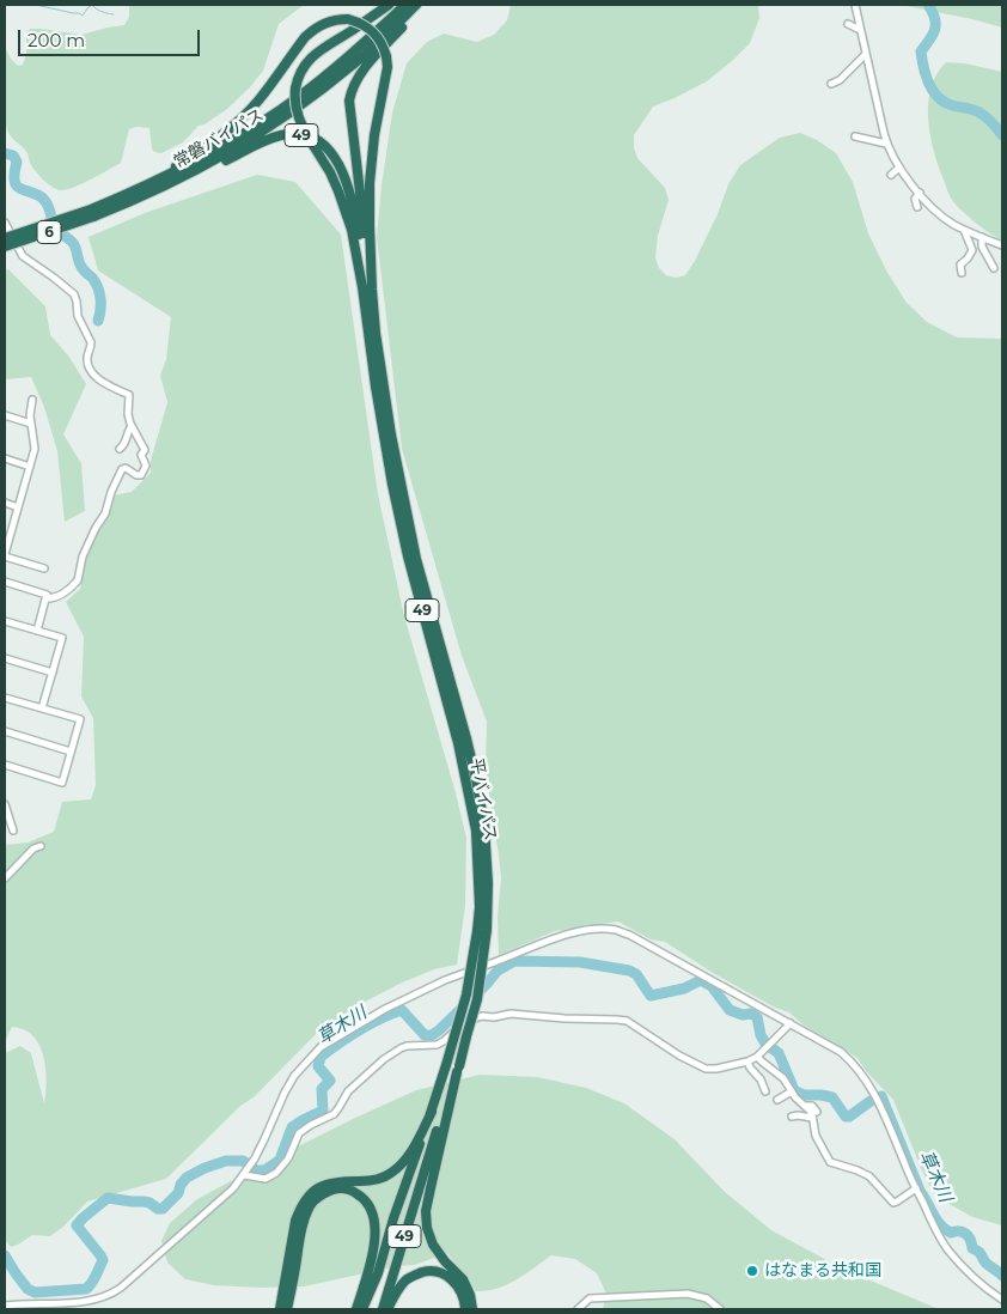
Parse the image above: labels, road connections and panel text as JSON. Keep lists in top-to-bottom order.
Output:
{
  "streets": {
    "highway": [
      "49",
      "常磐バイパス",
      "6",
      "平バイパス"
    ]
  },
  "crossings": [
    ["49", "常磐バイパス"],
    ["49", "平バイパス"]
  ],
  "water": ["草木川"],
  "places": ["はなまる共和国"],
  "scale_bar": "200 m"
}
